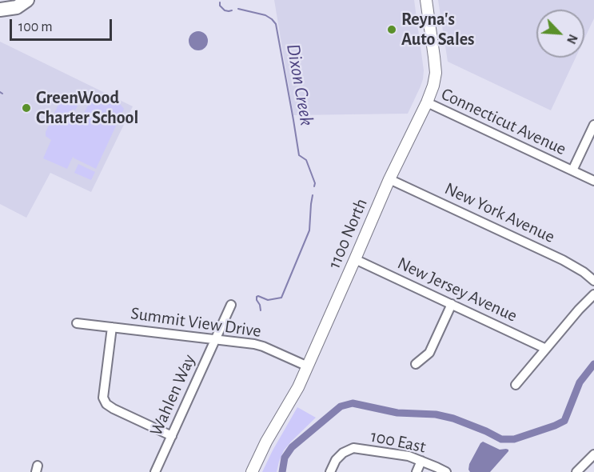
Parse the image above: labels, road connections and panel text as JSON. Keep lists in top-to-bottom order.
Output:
{
  "streets": {
    "street": [
      "Connecticut Avenue",
      "New York Avenue",
      "1100 North",
      "New Jersey Avenue",
      "Summit View Drive",
      "Wahlen Way",
      "100 East"
    ]
  },
  "crossings": [
    ["Connecticut Avenue", "1100 North"],
    ["New York Avenue", "1100 North"],
    ["1100 North", "New Jersey Avenue"],
    ["1100 North", "Summit View Drive"],
    ["Summit View Drive", "Wahlen Way"]
  ],
  "water": ["Dixon Creek"],
  "places": ["Reyna's Auto Sales", "GreenWood Charter School"],
  "scale_bar": "100 m",
  "north": "bottom right"
}
